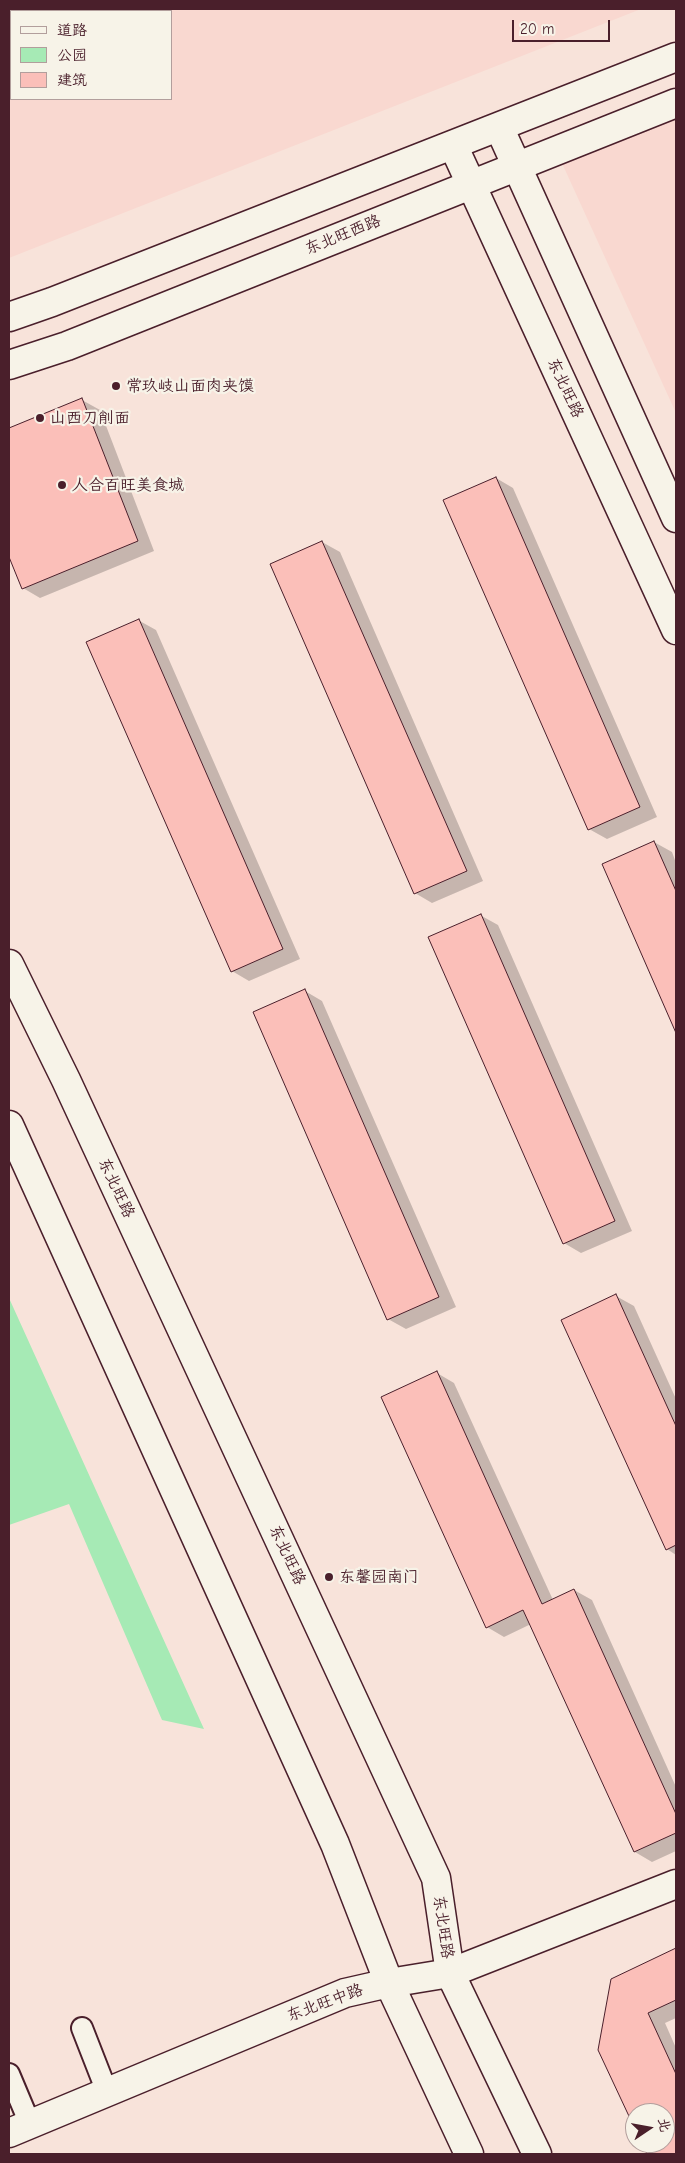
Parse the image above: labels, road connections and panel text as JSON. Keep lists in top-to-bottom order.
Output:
{
  "streets": {
    "street": ["东北旺西路", "东北旺路", "东北旺中路"]
  },
  "crossings": [
    ["东北旺西路", "东北旺路"],
    ["东北旺路", "东北旺中路"]
  ],
  "places": [
    "常玖岐山面肉夹馍",
    "山西刀削面",
    "人合百旺美食城",
    "东馨园南门"
  ],
  "legend": ["道路", "公园", "建筑"],
  "scale_bar": "20 m",
  "north": "right"
}
